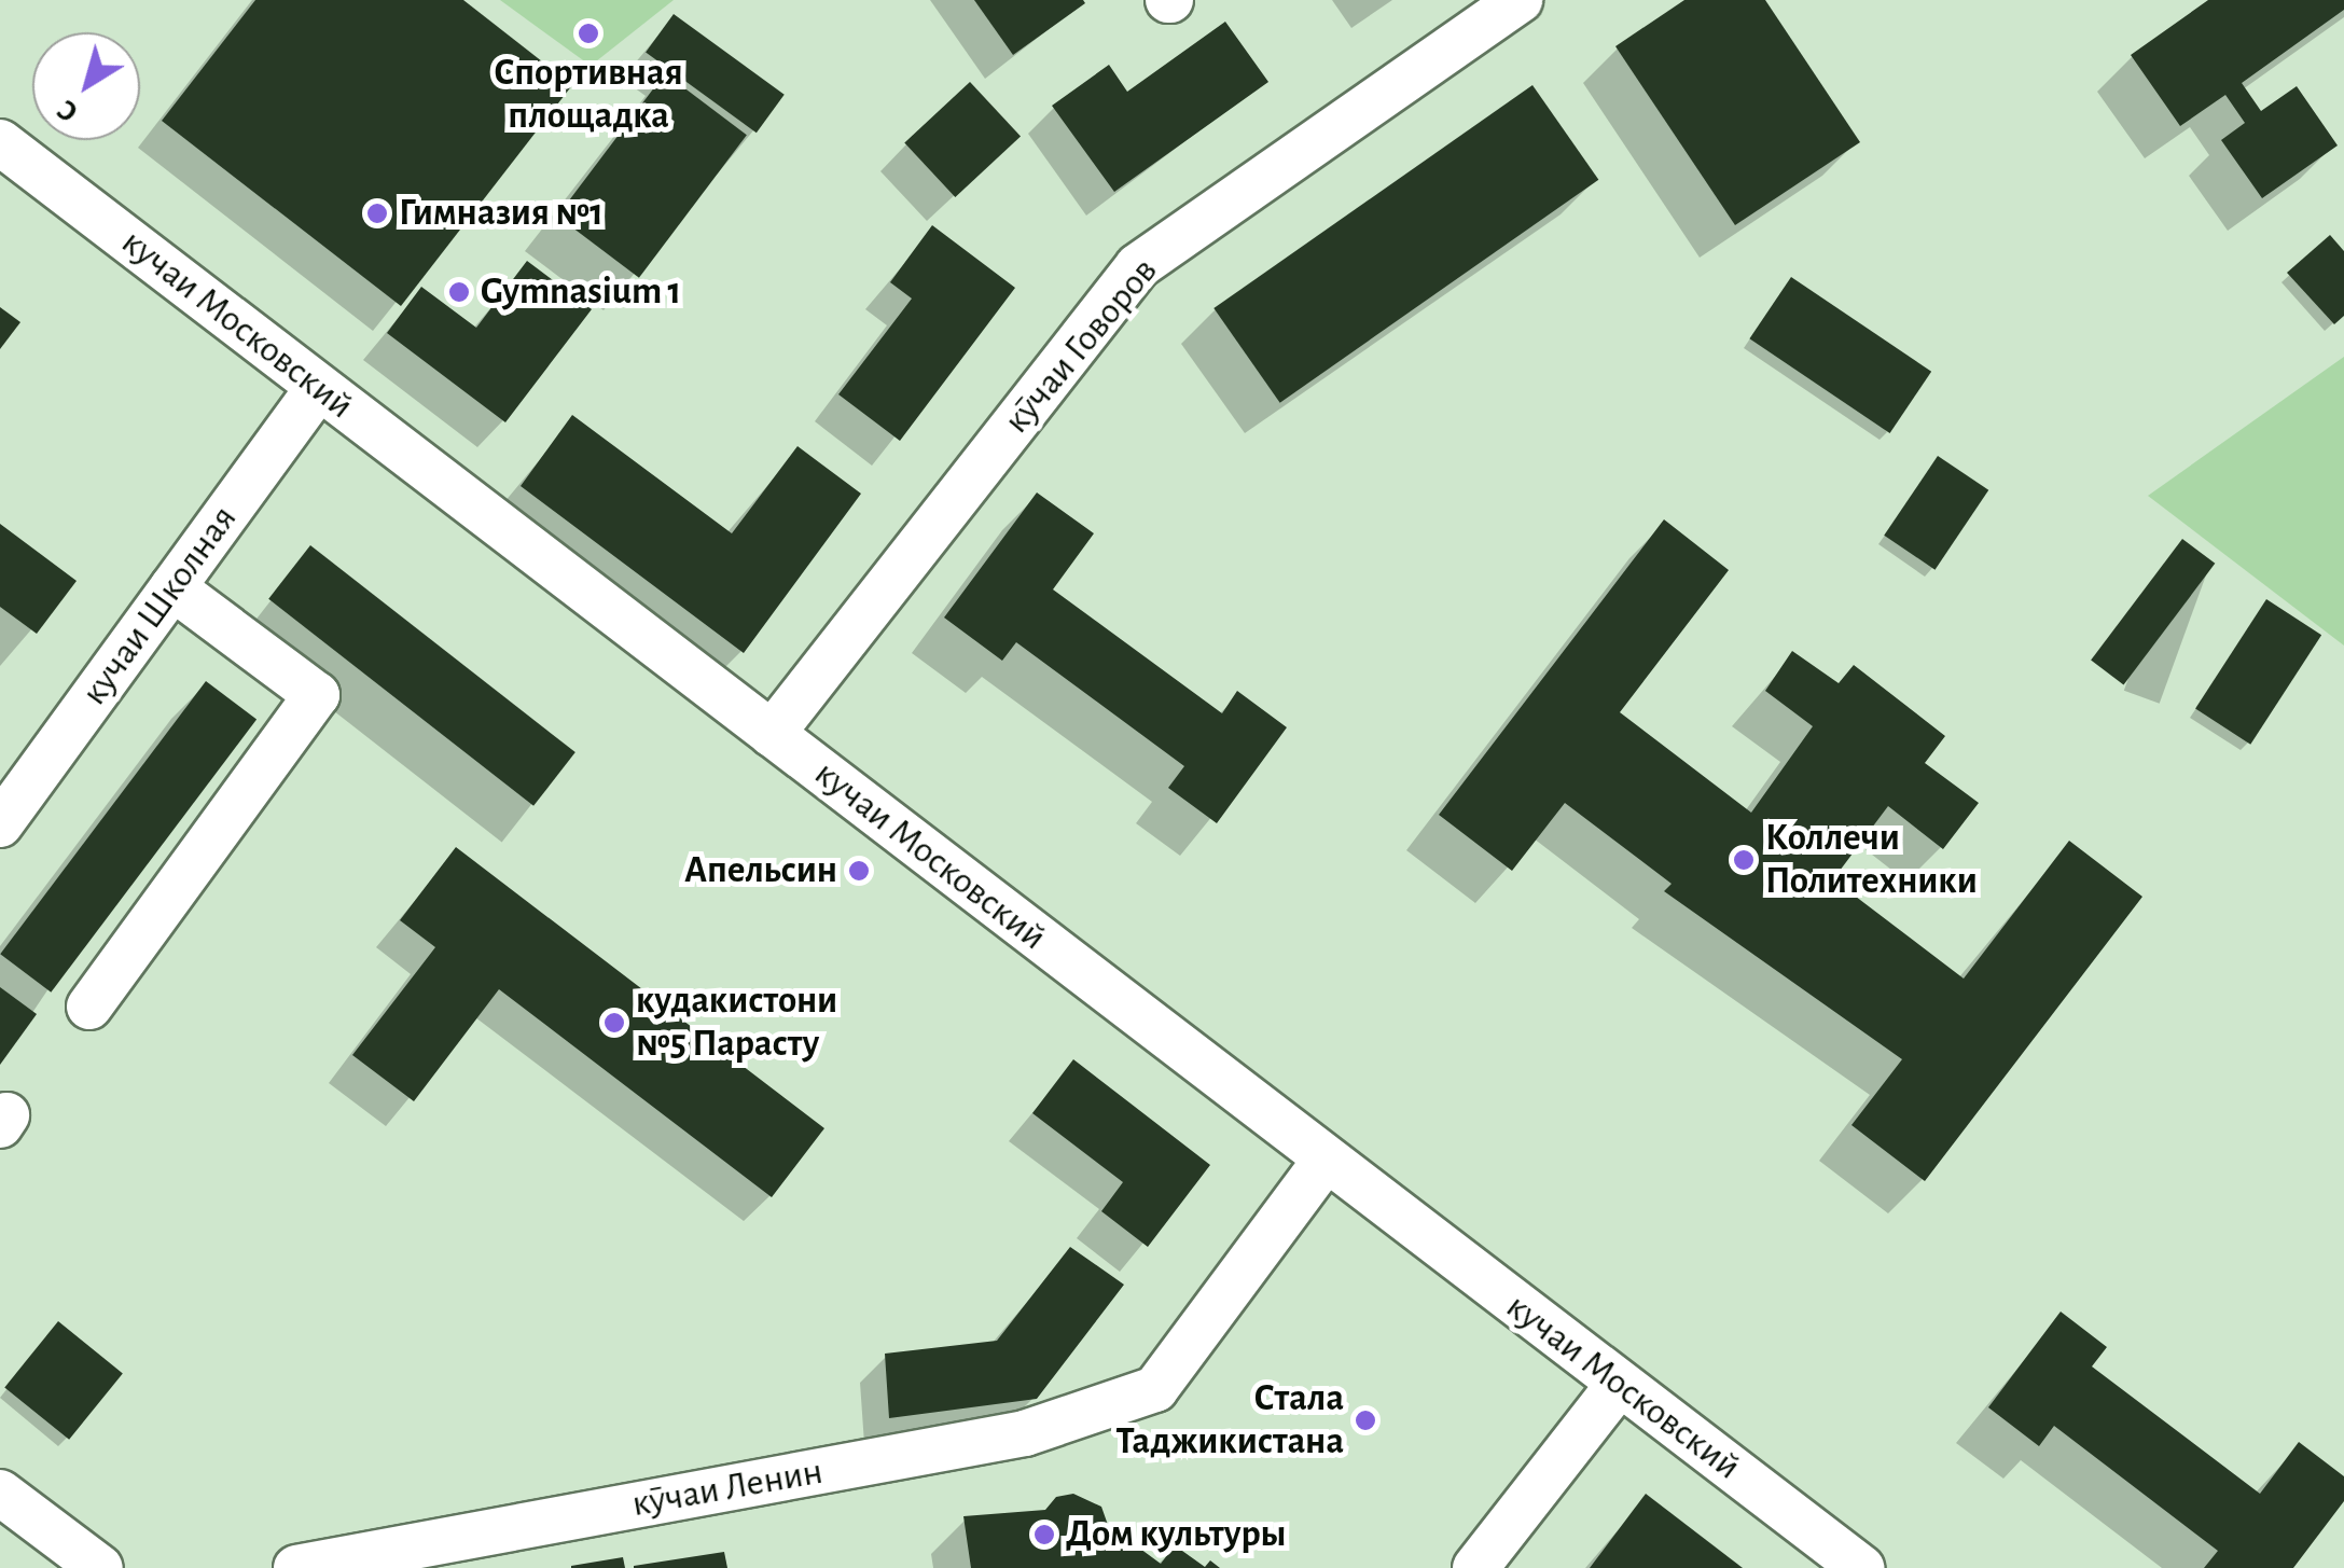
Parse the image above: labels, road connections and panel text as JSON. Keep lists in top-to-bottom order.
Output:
{
  "streets": {
    "street": [
      "кучаи Московский",
      "кӯчаи Говоров",
      "кучаи Школная",
      "кӯчаи Ленин"
    ]
  },
  "crossings": [
    ["кучаи Московский", "кӯчаи Говоров"],
    ["кучаи Московский", "кучаи Школная"],
    ["кучаи Московский", "кӯчаи Ленин"]
  ],
  "places": [
    "Спортивная площадка",
    "Гимназия №1",
    "Gymnasium 1",
    "Коллечи Политехники",
    "Апельсин",
    "кудакистони №5 Парасту",
    "Стала Таджикистана",
    "Дом культуры"
  ],
  "north": "bottom left"
}
